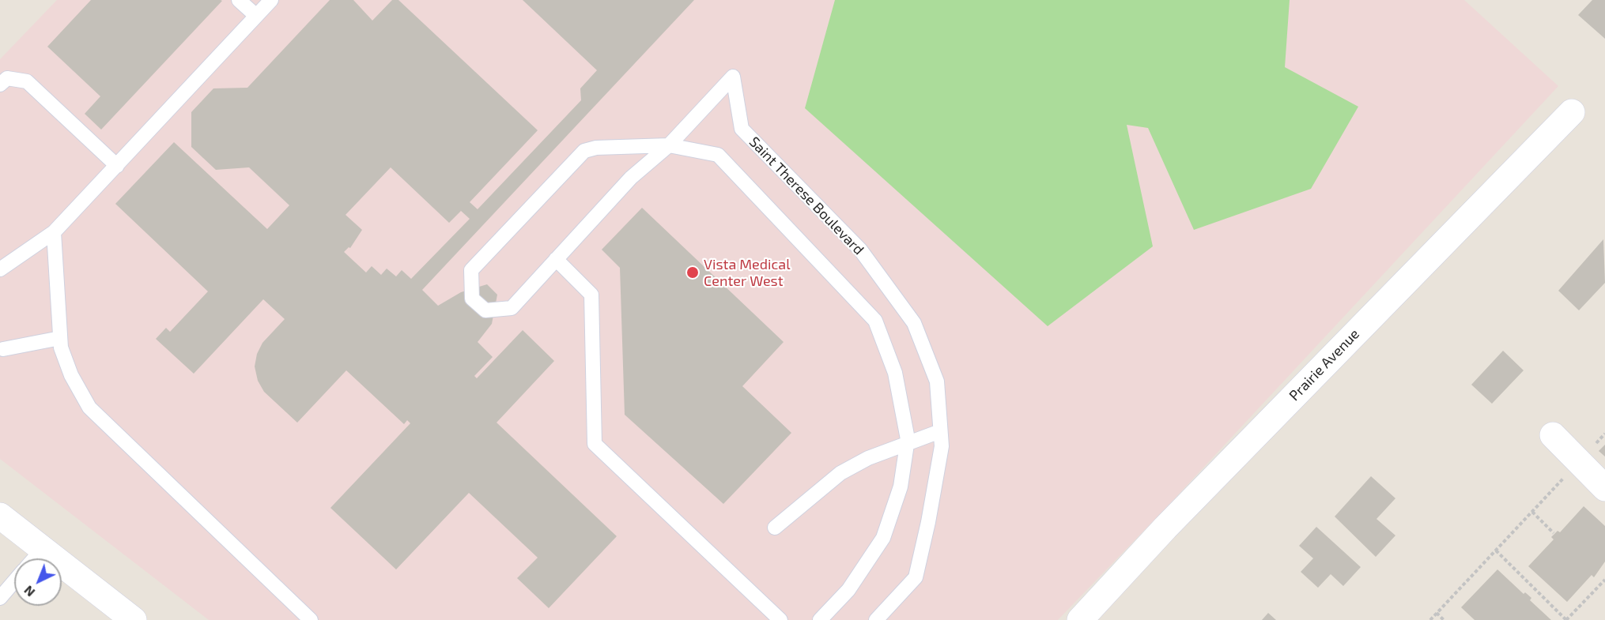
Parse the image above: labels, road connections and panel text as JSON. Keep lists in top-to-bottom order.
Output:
{
  "streets": {
    "street": ["Prairie Avenue"],
    "lane": ["Saint Therese Boulevard"]
  },
  "places": ["Vista Medical Center West"],
  "north": "bottom left"
}
